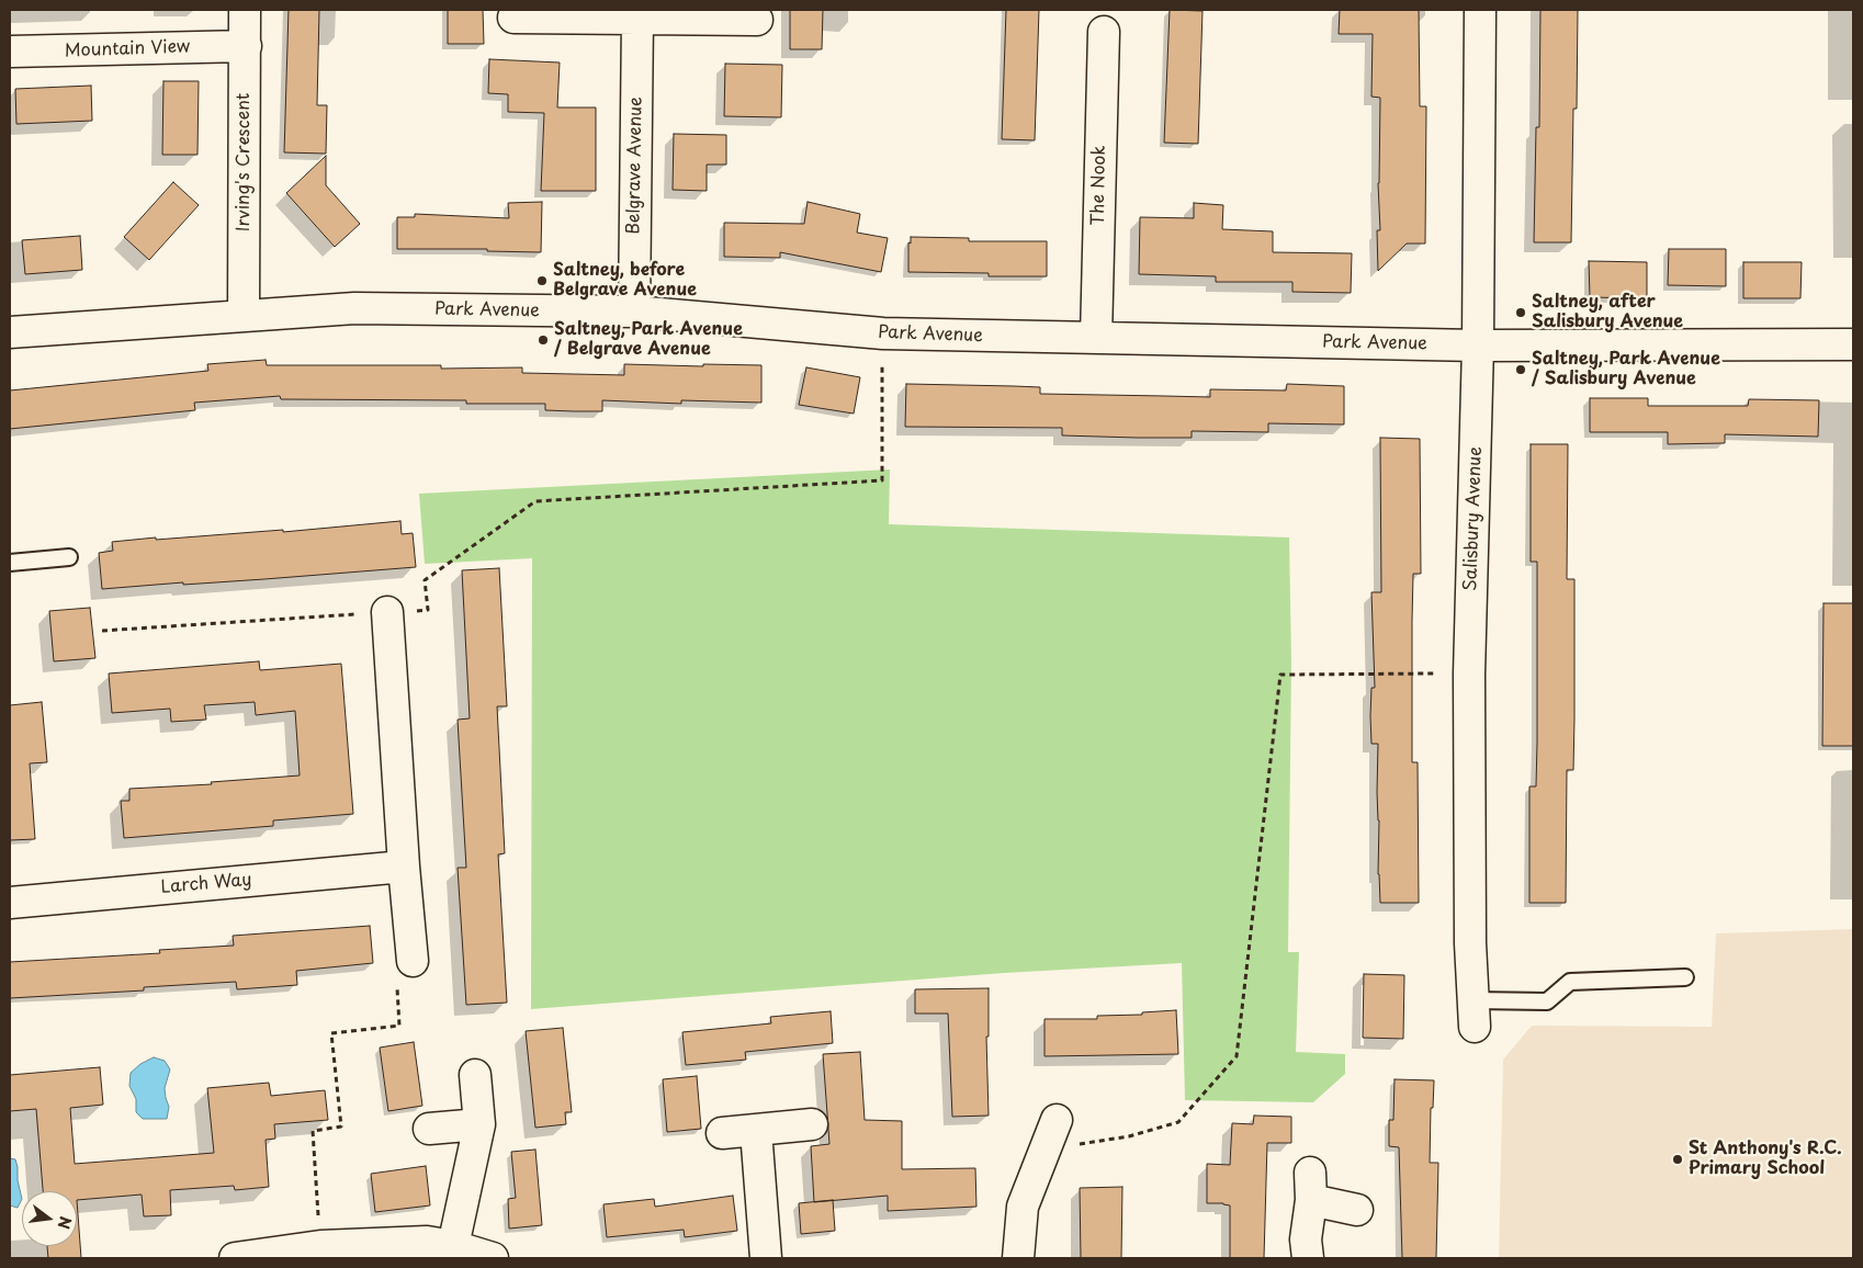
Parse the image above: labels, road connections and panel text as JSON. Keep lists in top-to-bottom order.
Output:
{
  "streets": {
    "street": [
      "Mountain View",
      "Irving's Crescent",
      "Belgrave Avenue",
      "The Nook",
      "Park Avenue",
      "Salisbury Avenue",
      "Larch Way"
    ]
  },
  "crossings": [
    ["Mountain View", "Irving's Crescent"],
    ["Irving's Crescent", "Park Avenue"],
    ["Belgrave Avenue", "Park Avenue"],
    ["The Nook", "Park Avenue"],
    ["Park Avenue", "Salisbury Avenue"]
  ],
  "places": [
    "Saltney, before Belgrave Avenue",
    "Saltney, after Salisbury Avenue",
    "Saltney, Park Avenue / Belgrave Avenue",
    "Saltney, Park Avenue / Salisbury Avenue",
    "St Anthony's R.C. Primary School"
  ],
  "north": "right"
}
